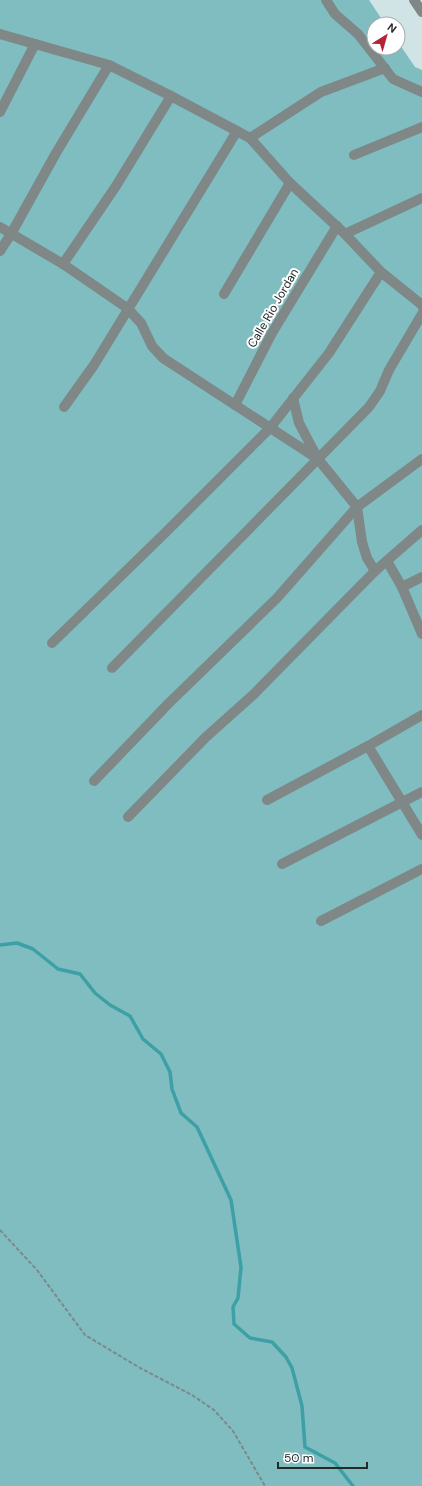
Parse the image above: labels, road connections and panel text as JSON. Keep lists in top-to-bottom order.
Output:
{
  "streets": {
    "street": ["Calle Rio Jordan"]
  },
  "scale_bar": "50 m",
  "north": "top right"
}
